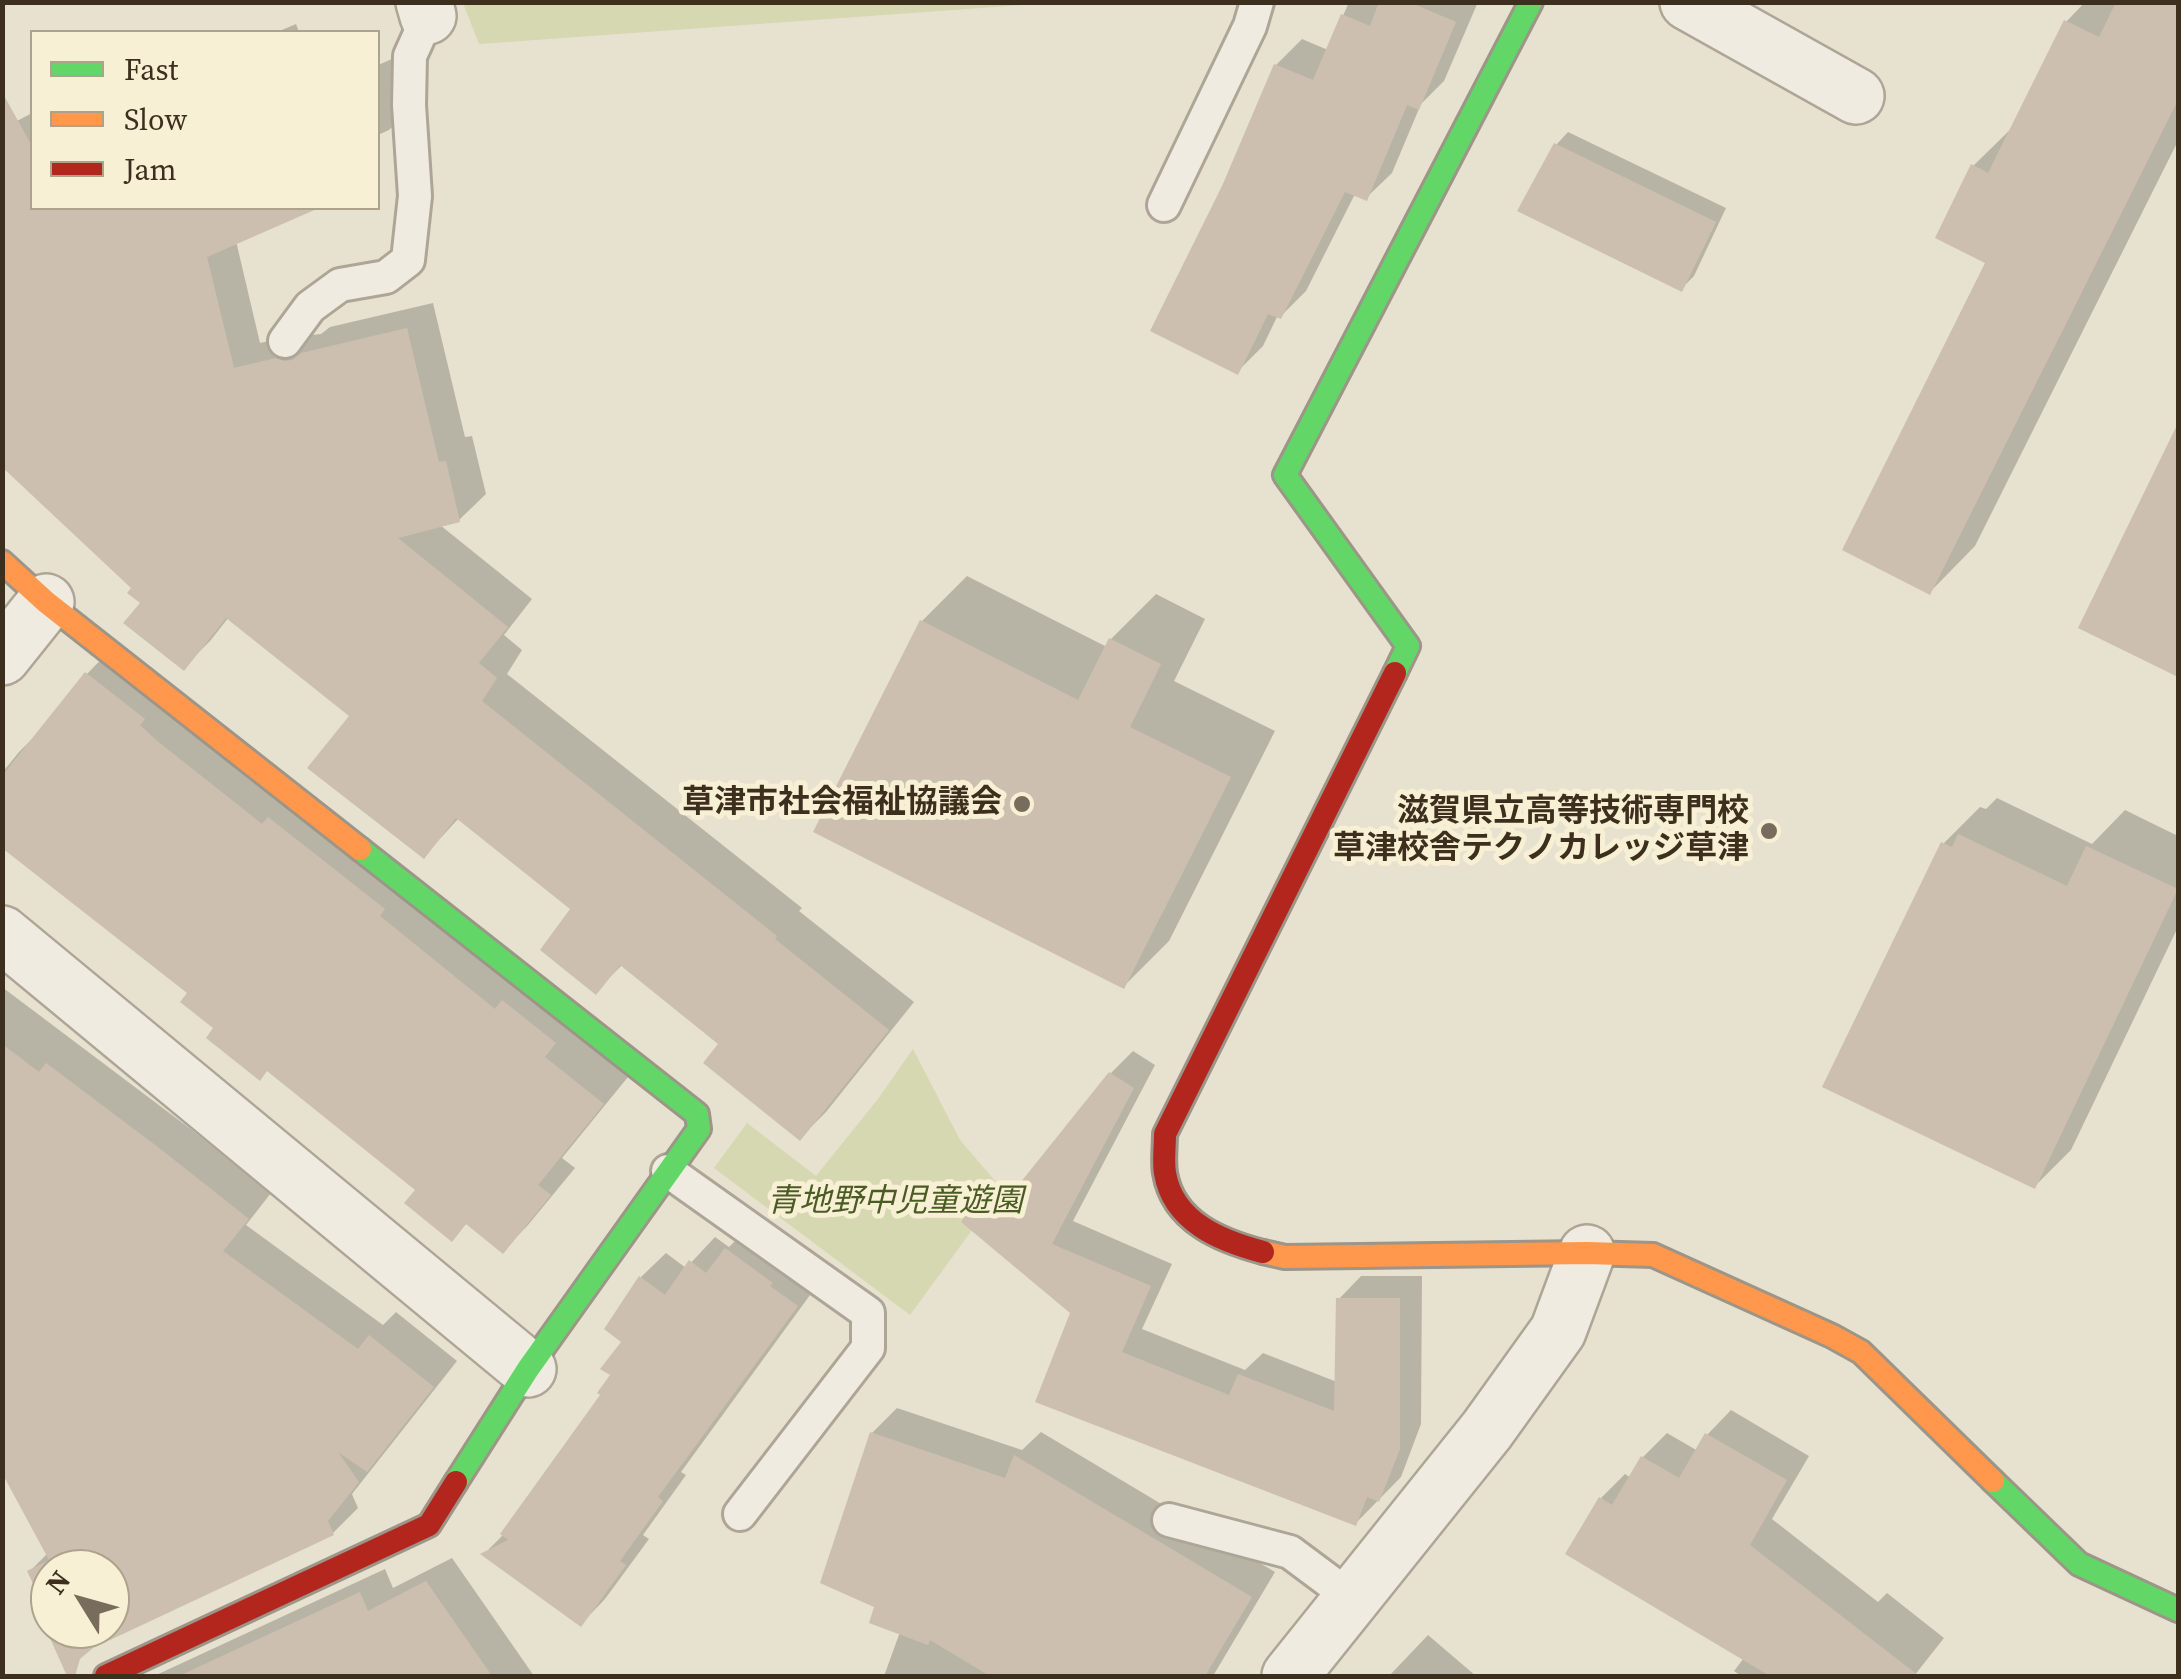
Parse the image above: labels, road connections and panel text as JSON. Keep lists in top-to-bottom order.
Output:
{
  "parks": ["青地野中児童遊園"],
  "places": ["草津市社会福祉協議会", "滋賀県立高等技術専門校 草津校舎テクノカレッジ草津"],
  "legend": ["Fast", "Slow", "Jam"],
  "north": "top left"
}
